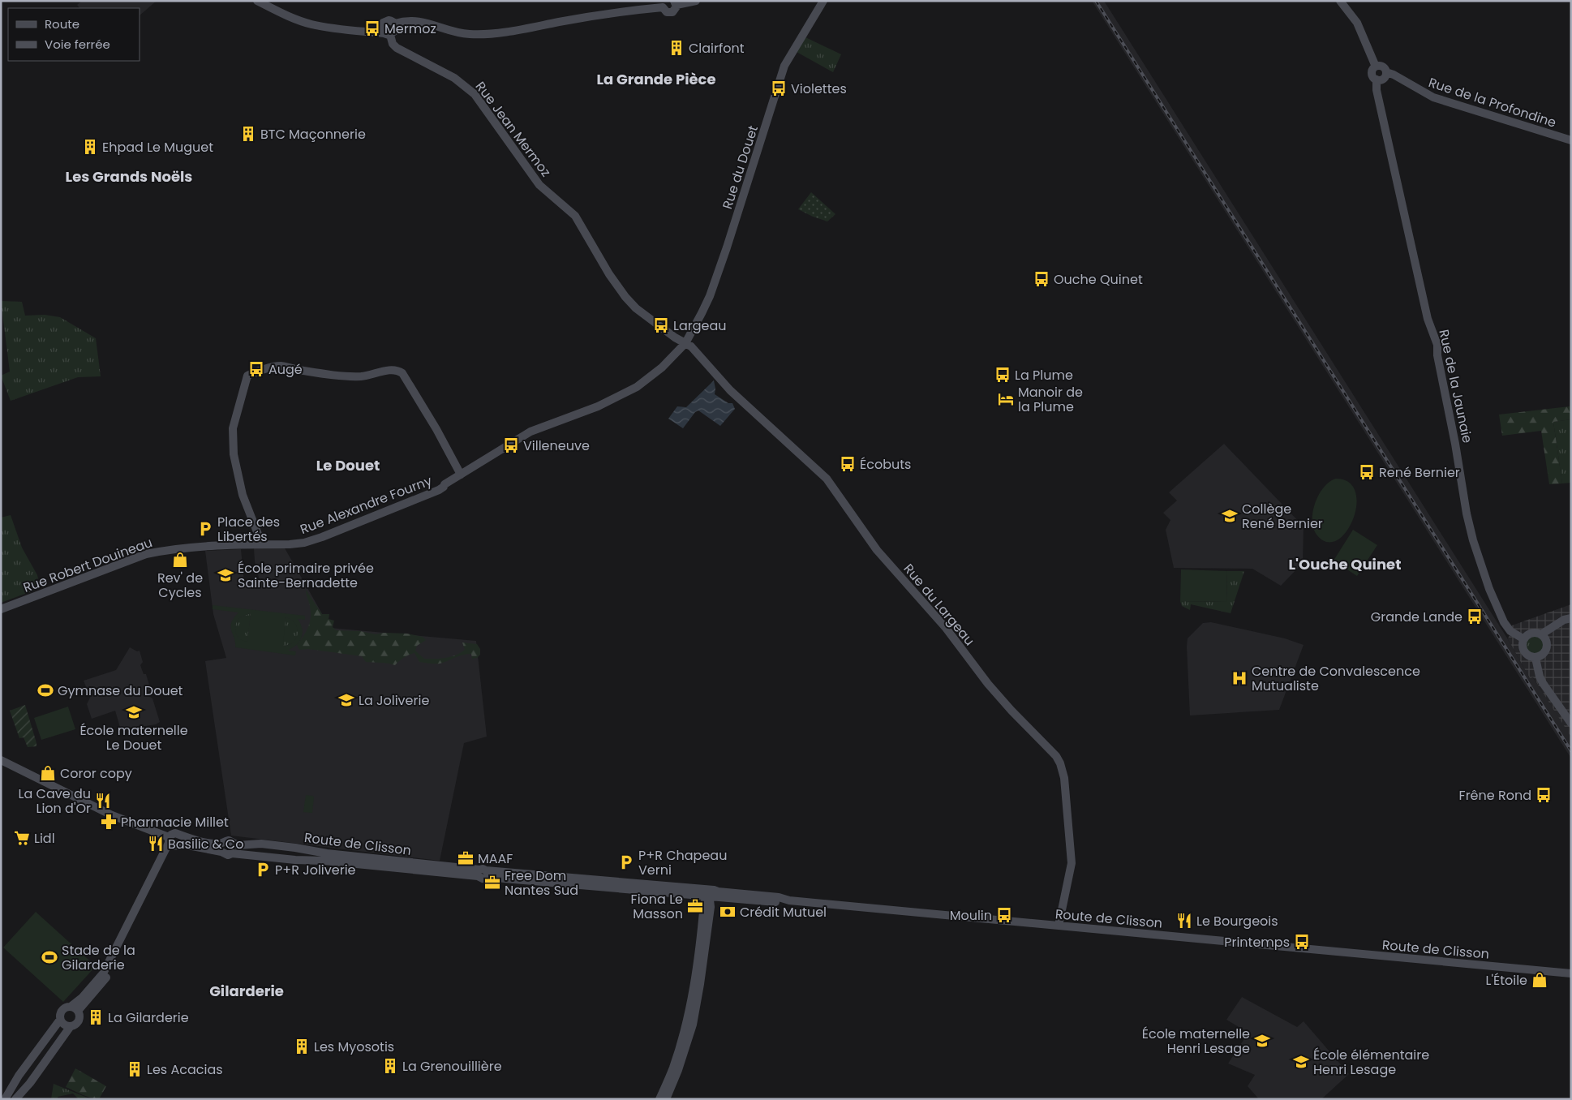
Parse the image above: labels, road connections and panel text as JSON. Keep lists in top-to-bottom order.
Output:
{
  "streets": {
    "street": [
      "Rue de la Profondine",
      "Rue Jean Mermoz",
      "Rue du Douet",
      "Rue de la Jaunaie",
      "Rue Alexandre Fourny",
      "Rue Robert Douineau",
      "Rue du Largeau",
      "Route de Clisson"
    ]
  },
  "crossings": [
    ["Rue de la Profondine", "Rue de la Jaunaie"],
    ["Rue Jean Mermoz", "Rue du Douet"],
    ["Rue Jean Mermoz", "Rue Alexandre Fourny"],
    ["Rue Jean Mermoz", "Rue du Largeau"],
    ["Rue du Douet", "Rue Alexandre Fourny"],
    ["Rue du Douet", "Rue du Largeau"],
    ["Rue Alexandre Fourny", "Rue Robert Douineau"],
    ["Rue Alexandre Fourny", "Rue du Largeau"],
    ["Rue du Largeau", "Route de Clisson"]
  ],
  "districts": [
    "La Grande Pièce",
    "Les Grands Noëls",
    "Le Douet",
    "L'Ouche Quinet",
    "Gilarderie"
  ],
  "places": {
    "bus stop": [
      "Mermoz",
      "Violettes",
      "Ouche Quinet",
      "Largeau",
      "Augé",
      "La Plume",
      "Villeneuve",
      "Écobuts",
      "René Bernier",
      "Grande Lande",
      "Frêne Rond",
      "Moulin",
      "Printemps"
    ],
    "building": [
      "Clairfont",
      "BTC Maçonnerie",
      "Ehpad Le Muguet",
      "La Gilarderie",
      "Les Myosotis",
      "La Grenouillière",
      "Les Acacias"
    ],
    "hotel": ["Manoir de la Plume"],
    "school or university": [
      "Collège René Bernier",
      "École primaire privée Sainte-Bernadette",
      "La Joliverie",
      "École maternelle Le Douet",
      "École maternelle Henri Lesage",
      "École élémentaire Henri Lesage"
    ],
    "parking": ["Place des Libertés", "P+R Chapeau Verni", "P+R Joliverie"],
    "shop": ["Rev' de Cycles", "Coror copy", "L'Étoile"],
    "hospital": ["Centre de Convalescence Mutualiste"],
    "sports": ["Gymnase du Douet", "Stade de la Gilarderie"],
    "restaurant": ["La Cave du Lion d'Or", "Basilic & Co", "Le Bourgeois"],
    "pharmacy": ["Pharmacie Millet"],
    "supermarket": ["Lidl"],
    "office": ["MAAF", "Free Dom Nantes Sud", "Fiona Le Masson"],
    "bank": ["Crédit Mutuel"]
  },
  "legend": ["Route", "Voie ferrée"]
}
